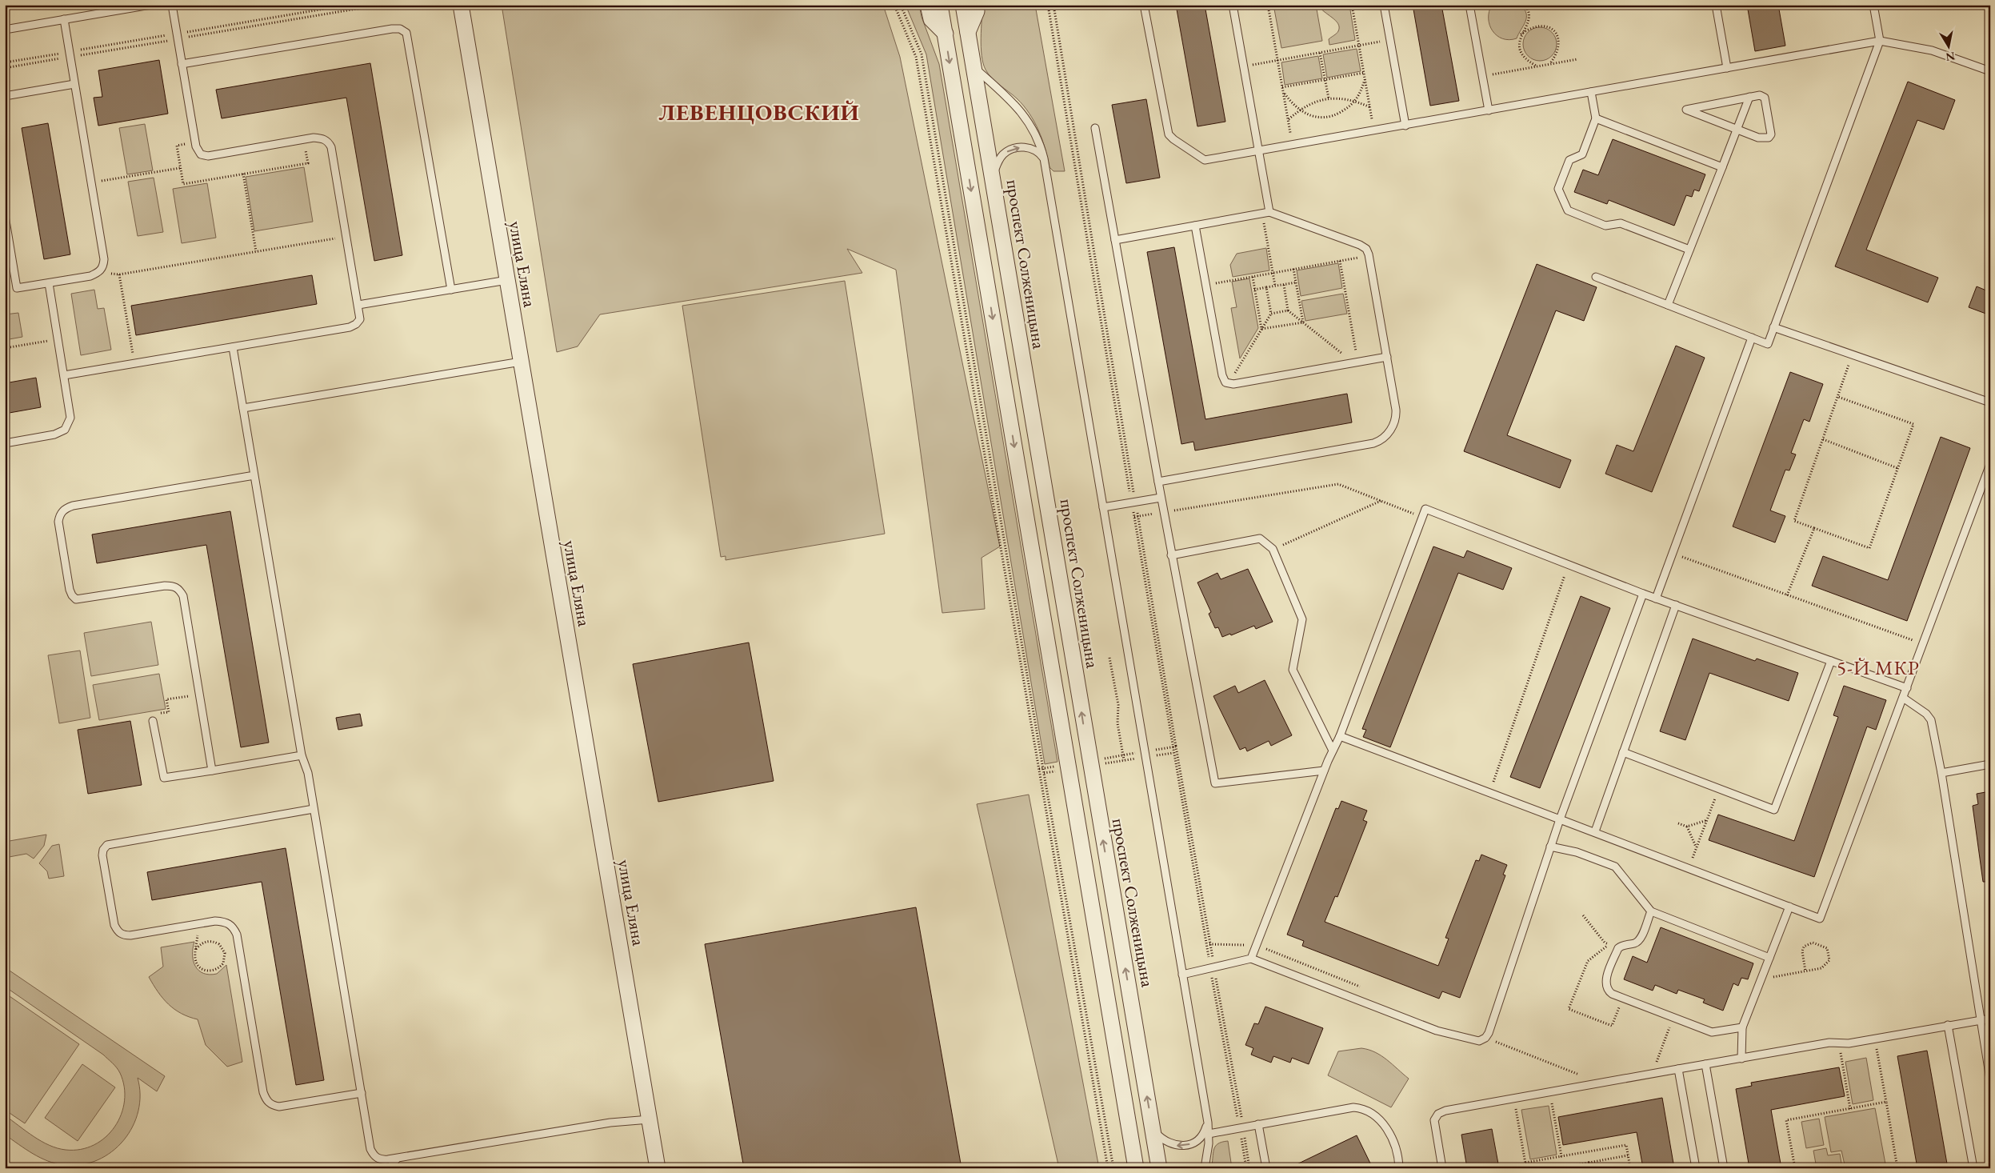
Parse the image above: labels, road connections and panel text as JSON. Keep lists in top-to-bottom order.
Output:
{
  "streets": {
    "street": ["улица Еляна", "проспект Солженицына"]
  },
  "districts": ["ЛЕВЕНЦОВСКИЙ", "5-Й МКР"],
  "north": "bottom"
}
